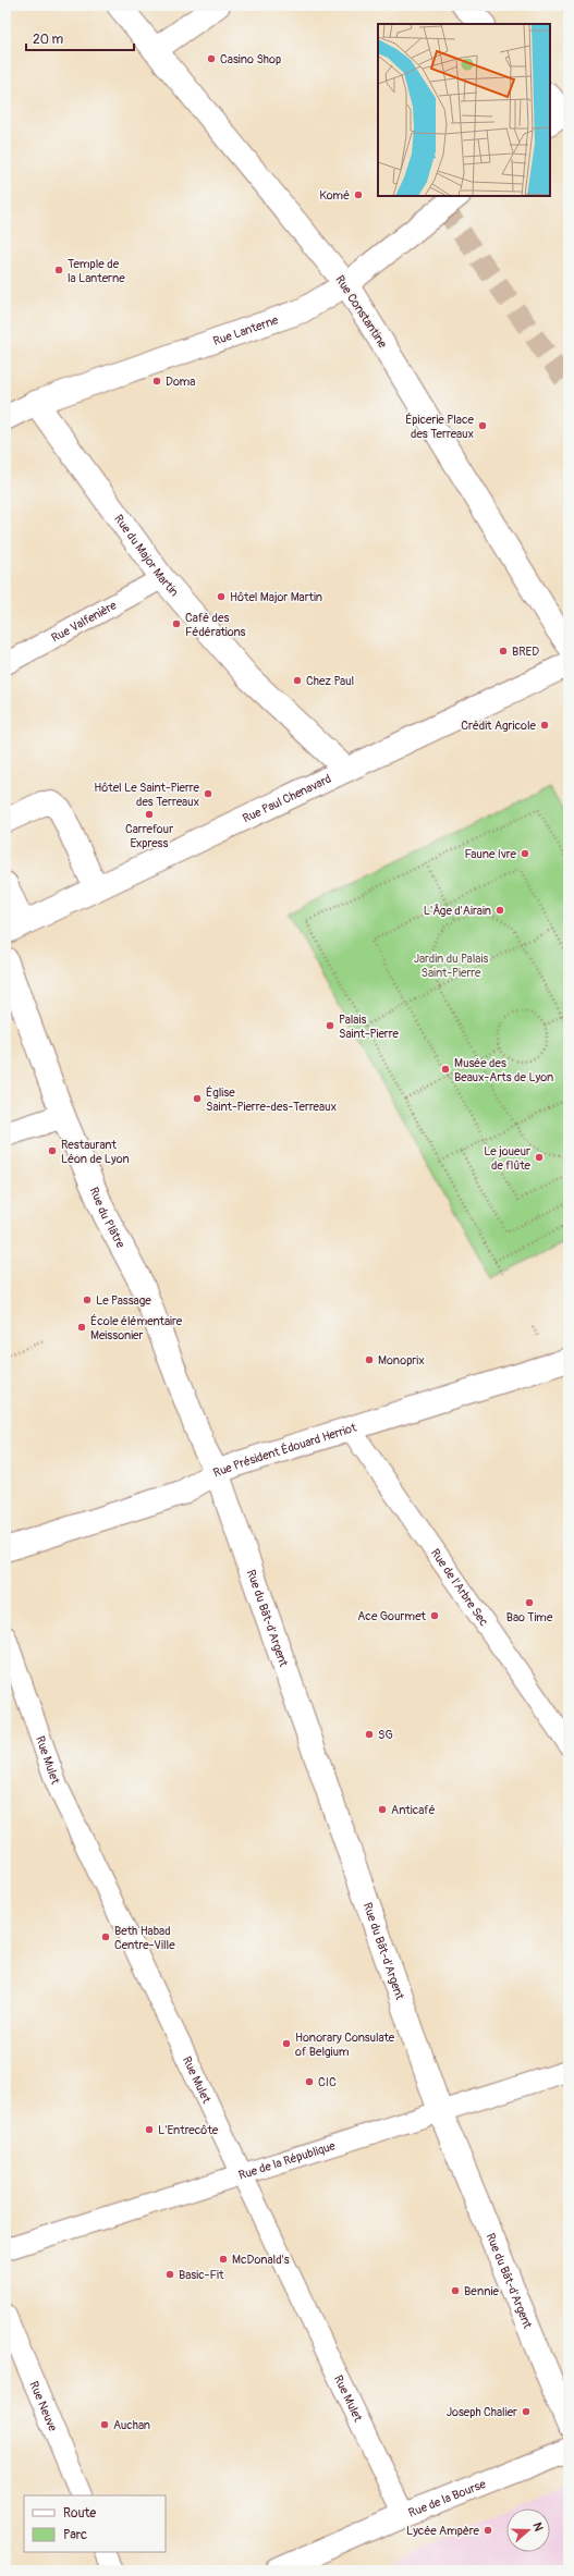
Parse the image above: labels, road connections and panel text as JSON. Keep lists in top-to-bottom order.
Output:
{
  "streets": {
    "street": [
      "Rue Constantine",
      "Rue Lanterne",
      "Rue du Major Martin",
      "Rue Valfenière",
      "Rue Paul Chenavard",
      "Rue du Plâtre",
      "Rue Président Édouard Herriot",
      "Rue de l'Arbre Sec",
      "Rue du Bât-d'Argent",
      "Rue Mulet",
      "Rue de la République",
      "Rue Neuve",
      "Rue de la Bourse"
    ]
  },
  "crossings": [
    ["Rue Constantine", "Rue Lanterne"],
    ["Rue Lanterne", "Rue du Major Martin"],
    ["Rue du Major Martin", "Rue Valfenière"],
    ["Rue du Major Martin", "Rue Paul Chenavard"],
    ["Rue du Plâtre", "Rue Président Édouard Herriot"],
    ["Rue du Plâtre", "Rue du Bât-d'Argent"],
    ["Rue Président Édouard Herriot", "Rue de l'Arbre Sec"],
    ["Rue Président Édouard Herriot", "Rue du Bât-d'Argent"],
    ["Rue du Bât-d'Argent", "Rue de la République"],
    ["Rue Mulet", "Rue de la République"],
    ["Rue Mulet", "Rue de la Bourse"]
  ],
  "parks": ["Jardin du Palais Saint-Pierre"],
  "places": [
    "Casino Shop",
    "Komé",
    "Temple de la Lanterne",
    "Doma",
    "Épicerie Place des Terreaux",
    "Hôtel Major Martin",
    "Café des Fédérations",
    "BRED",
    "Chez Paul",
    "Crédit Agricole",
    "Hôtel Le Saint-Pierre des Terreaux",
    "Carrefour Express",
    "Faune Ivre",
    "L'Âge d'Airain",
    "Palais Saint-Pierre",
    "Musée des Beaux-Arts de Lyon",
    "Église Saint-Pierre-des-Terreaux",
    "Restaurant Léon de Lyon",
    "Le joueur de flûte",
    "Le Passage",
    "École élémentaire Meissonier",
    "Monoprix",
    "Bao Time",
    "Ace Gourmet",
    "SG",
    "Anticafé",
    "Beth Habad Centre-Ville",
    "Honorary Consulate of Belgium",
    "CIC",
    "L'Entrecôte",
    "McDonald's",
    "Basic-Fit",
    "Bënnie",
    "Joseph Chalier",
    "Auchan",
    "Lycée Ampère"
  ],
  "legend": ["Route", "Parc"],
  "scale_bar": "20 m",
  "north": "right"
}
